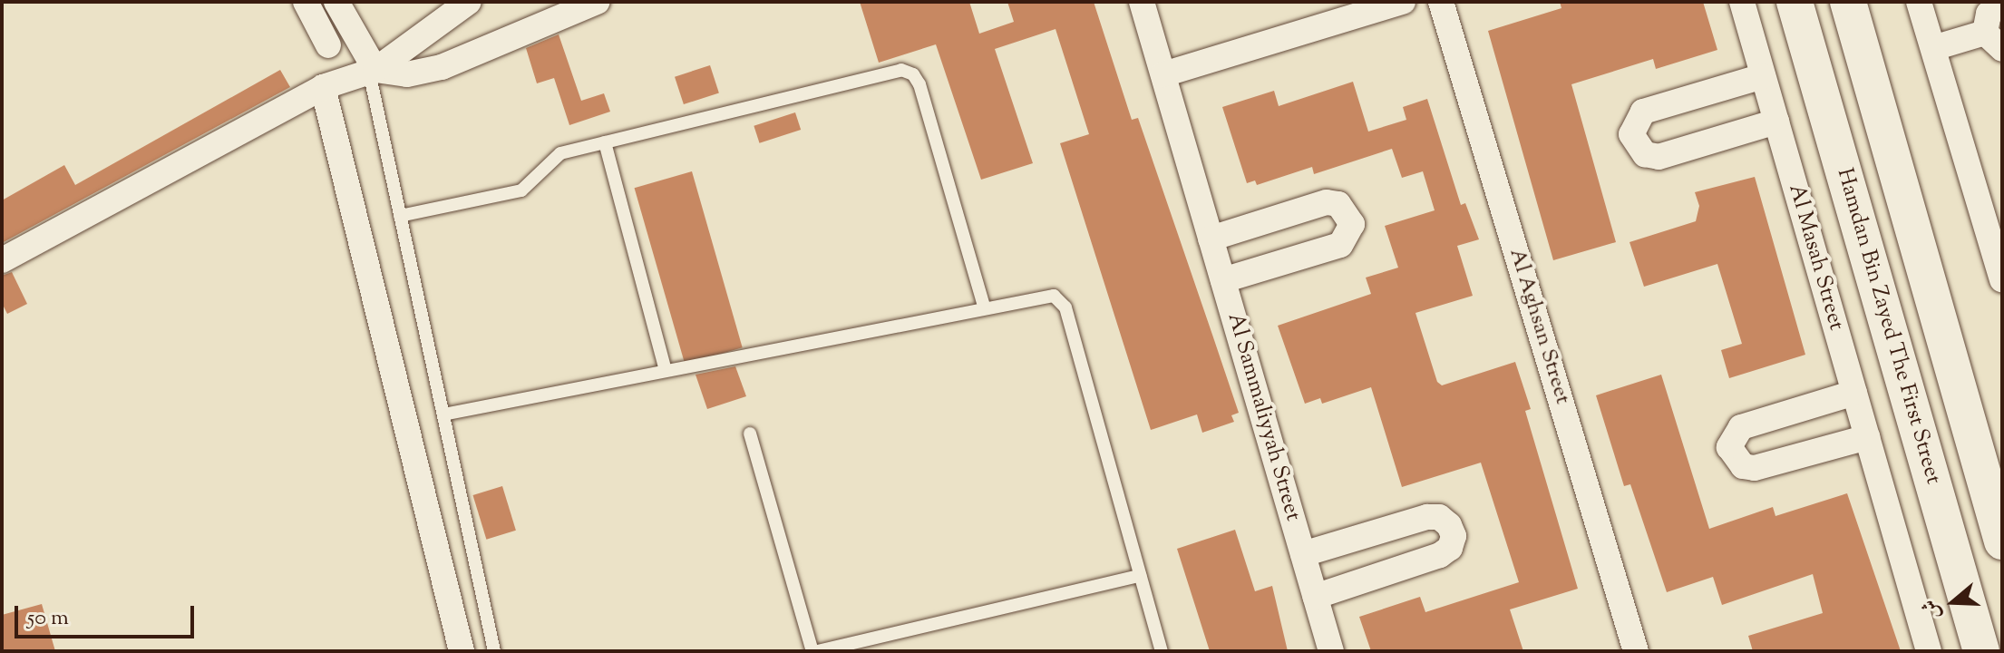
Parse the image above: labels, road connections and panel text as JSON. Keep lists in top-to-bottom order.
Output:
{
  "streets": {
    "main road": ["Hamdan Bin Zayed The First Street"],
    "street": ["Al Masah Street", "Al Aghsan Street", "Al Sammaliyyah Street"]
  },
  "scale_bar": "50 m",
  "north": "left"
}
